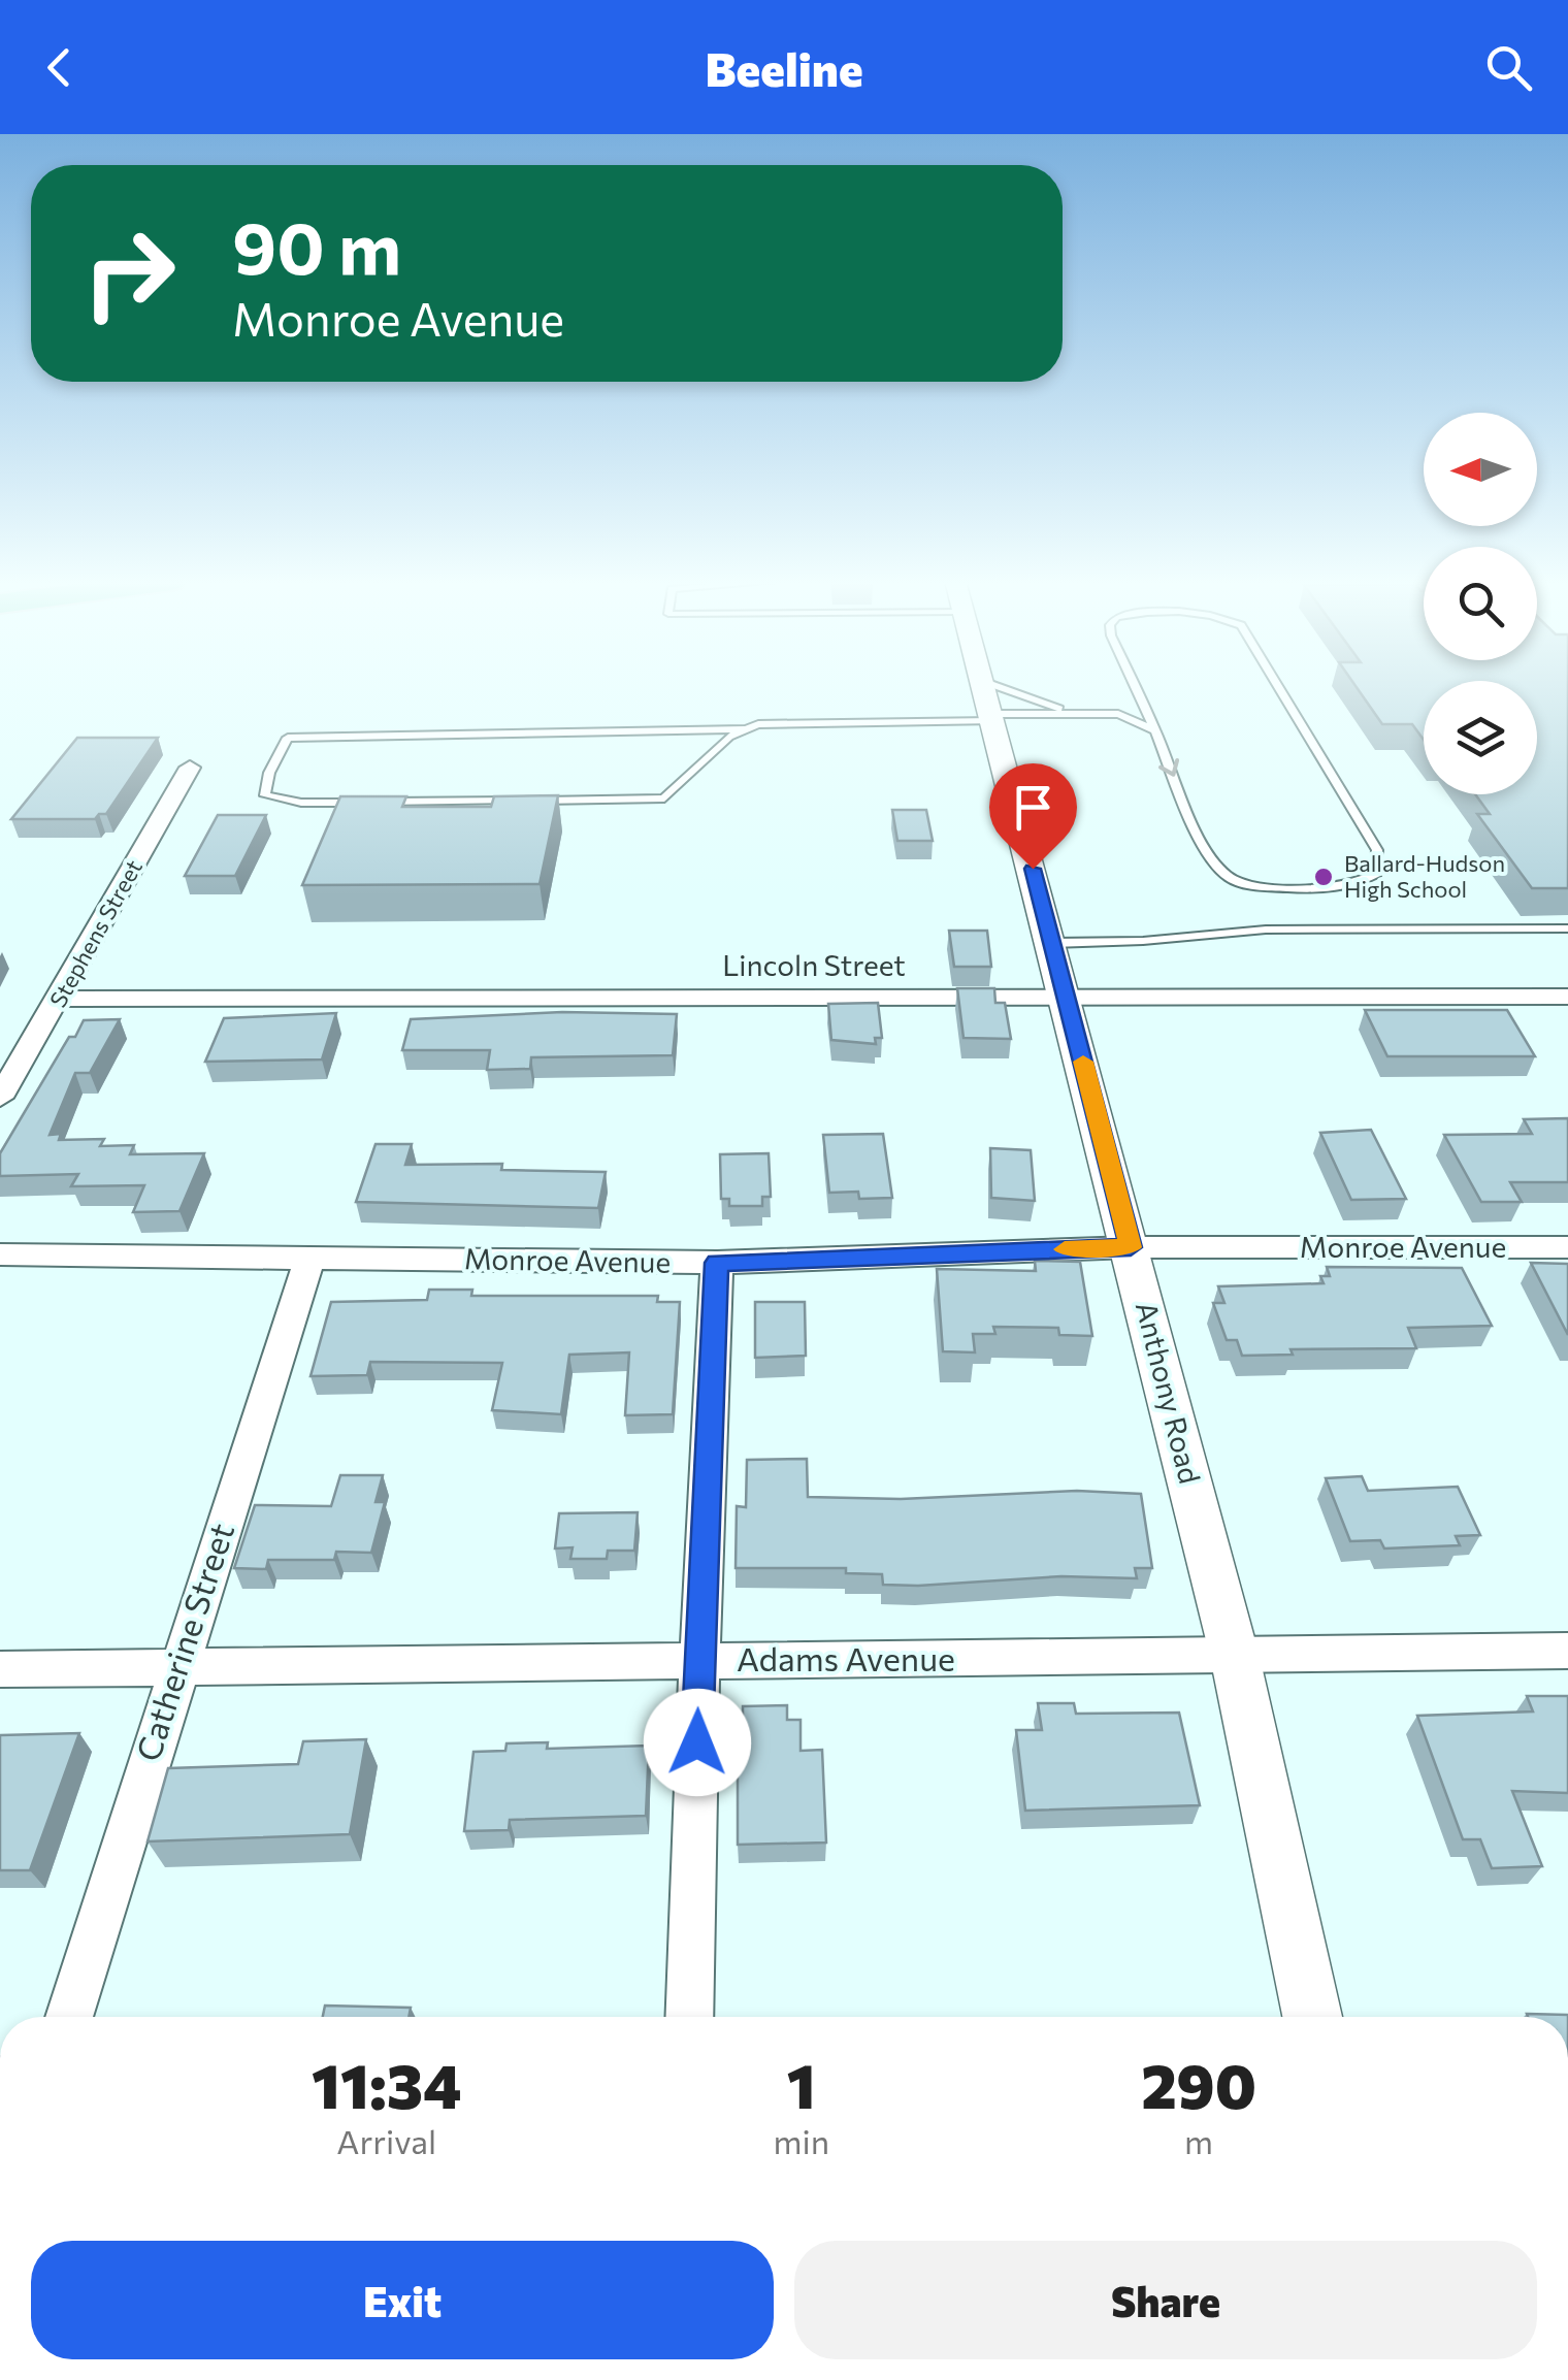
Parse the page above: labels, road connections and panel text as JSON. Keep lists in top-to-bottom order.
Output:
{
  "streets": {
    "street": [
      "Stephens Street",
      "Lincoln Street",
      "Monroe Avenue",
      "Anthony Road",
      "Catherine Street",
      "Adams Avenue"
    ]
  },
  "crossings": [
    ["Stephens Street", "Lincoln Street"],
    ["Lincoln Street", "Anthony Road"],
    ["Monroe Avenue", "Anthony Road"],
    ["Monroe Avenue", "Catherine Street"],
    ["Anthony Road", "Adams Avenue"],
    ["Catherine Street", "Adams Avenue"]
  ],
  "places": ["Ballard-Hudson High School"],
  "north": "left",
  "page": {
    "header": "Beeline",
    "turn": ["90 m", "Monroe Avenue"],
    "eta": [
      "11:34",
      "Arrival",
      "1",
      "min",
      "290",
      "m"
    ],
    "buttons": ["Exit", "Share"]
  }
}
